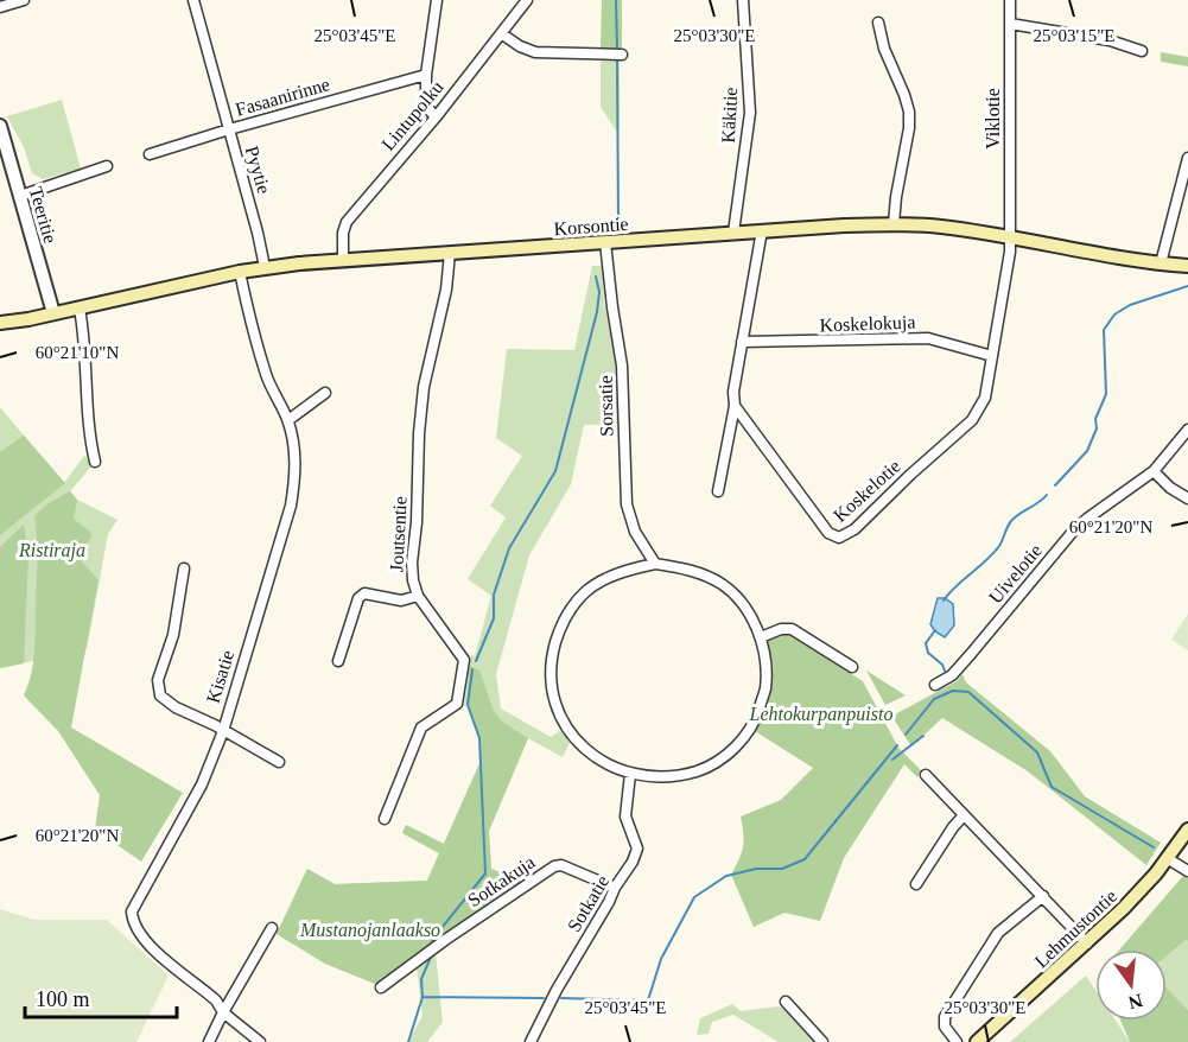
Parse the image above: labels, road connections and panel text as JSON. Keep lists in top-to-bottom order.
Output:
{
  "streets": {
    "main road": ["Korsontie", "Lehmustontie"],
    "street": [
      "Fasaanirinne",
      "Lintupolku",
      "Käkitie",
      "Viklotie",
      "Pyytie",
      "Teeritie",
      "Koskelokuja",
      "Sorsatie",
      "Koskelotie",
      "Joutsentie",
      "Uivelotie",
      "Kisatie",
      "Sotkakuja",
      "Sotkatie"
    ]
  },
  "crossings": [
    ["Fasaanirinne", "Pyytie"],
    ["Lintupolku", "Korsontie"],
    ["Käkitie", "Korsontie"],
    ["Viklotie", "Korsontie"],
    ["Viklotie", "Koskelotie"],
    ["Pyytie", "Korsontie"],
    ["Teeritie", "Korsontie"],
    ["Korsontie", "Sorsatie"],
    ["Korsontie", "Koskelotie"],
    ["Korsontie", "Joutsentie"],
    ["Korsontie", "Kisatie"],
    ["Koskelokuja", "Koskelotie"],
    ["Sorsatie", "Sotkatie"],
    ["Sotkakuja", "Sotkatie"]
  ],
  "parks": ["Ristiraja", "Lehtokurpanpuisto", "Mustanojanlaakso"],
  "scale_bar": "100 m",
  "north": "bottom",
  "coordinates": [
    "25°03'45\"E",
    "25°03'30\"E",
    "25°03'15\"E",
    "60°21'10\"N",
    "60°21'20\"N"
  ]
}
